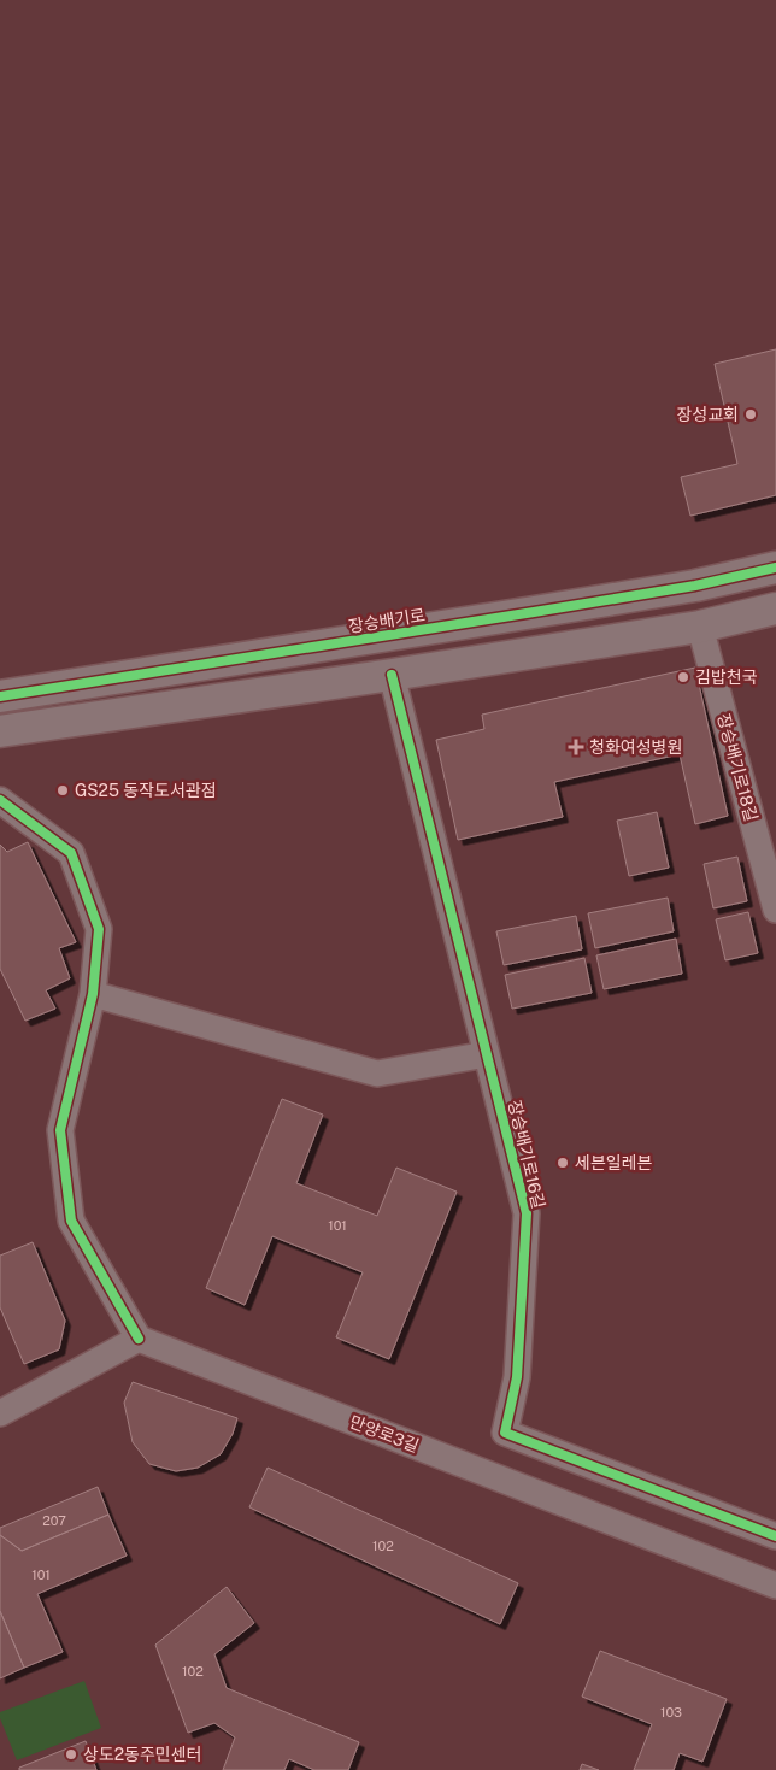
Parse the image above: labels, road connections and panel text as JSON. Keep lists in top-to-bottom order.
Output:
{
  "streets": {
    "street": [
      "장승배기로",
      "장승배기로18길",
      "장승배기로16길",
      "만양로3길"
    ]
  },
  "places": {
    "other": [
      "장성교회",
      "김밥천국",
      "GS25 동작도서관점",
      "세븐일레븐",
      "상도2동주민센터"
    ],
    "health": ["청화여성병원"]
  },
  "house_numbers": [
    "101",
    "207",
    "102",
    "101",
    "102",
    "103"
  ]
}
